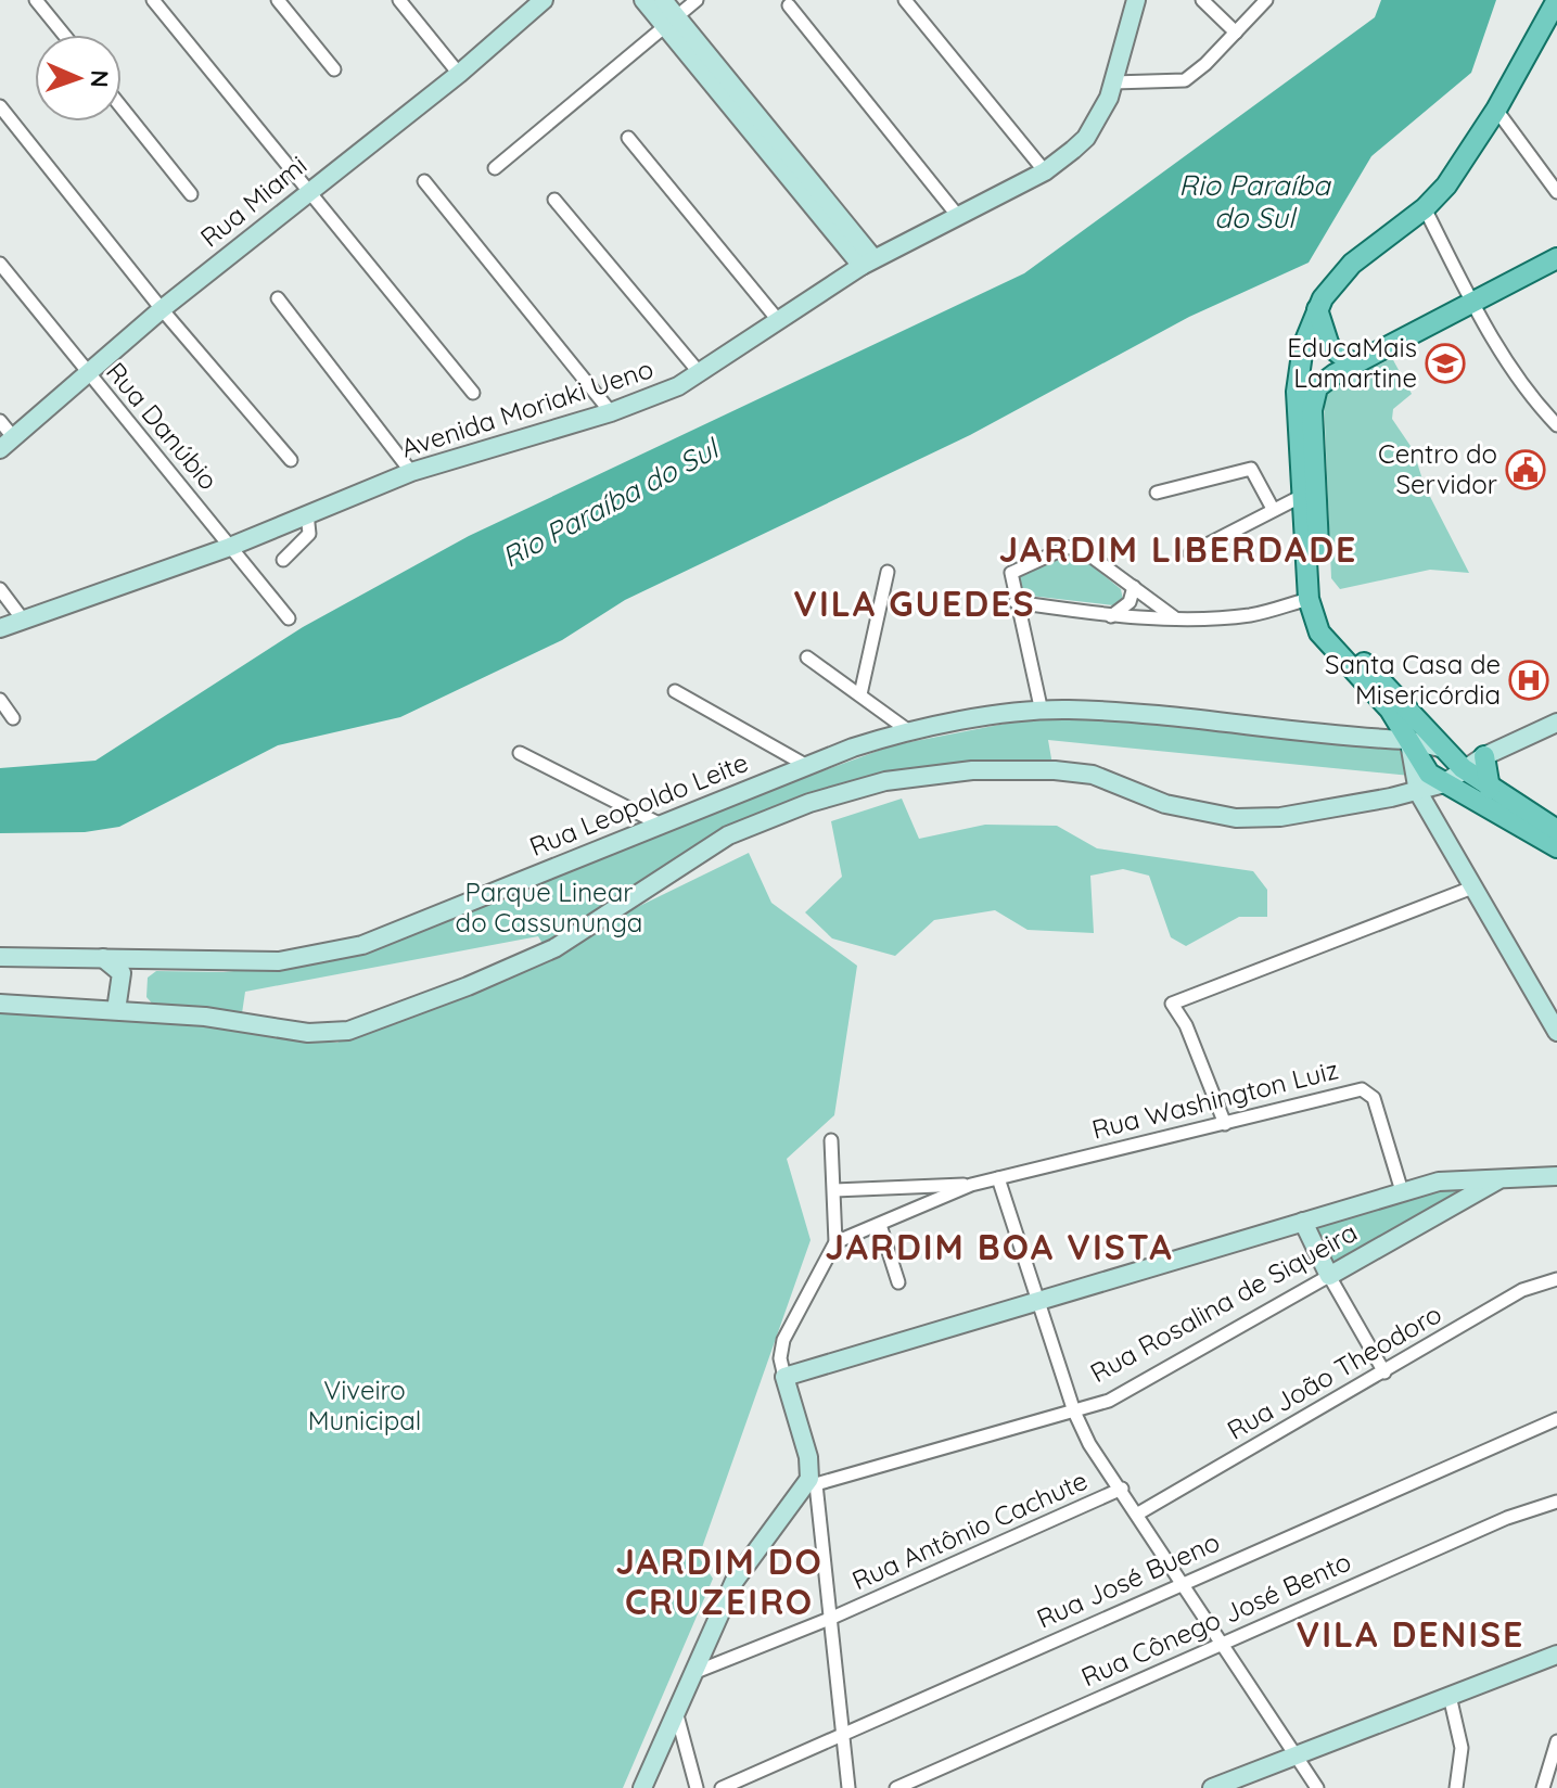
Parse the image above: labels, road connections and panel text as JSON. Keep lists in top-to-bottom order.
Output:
{
  "streets": {
    "main road": [
      "Rua Miami",
      "Avenida Moriaki Ueno",
      "Rua Leopoldo Leite",
      "Rua Rosalina de Siqueira"
    ],
    "street": [
      "Rua Danúbio",
      "Rua Washington Luiz",
      "Rua João Theodoro",
      "Rua Antônio Cachute",
      "Rua José Bueno",
      "Rua Cônego José Bento"
    ]
  },
  "crossings": [
    ["Rua Miami", "Rua Danúbio"],
    ["Avenida Moriaki Ueno", "Rua Danúbio"]
  ],
  "districts": [
    "JARDIM LIBERDADE",
    "VILA GUEDES",
    "JARDIM BOA VISTA",
    "JARDIM DO CRUZEIRO",
    "VILA DENISE"
  ],
  "water": ["Rio Paraíba do Sul"],
  "parks": ["Parque Linear do Cassununga", "Viveiro Municipal"],
  "places": {
    "school or university": ["EducaMais Lamartine"],
    "public building": ["Centro do Servidor"],
    "hospital": ["Santa Casa de Misericórdia"]
  },
  "north": "right"
}
